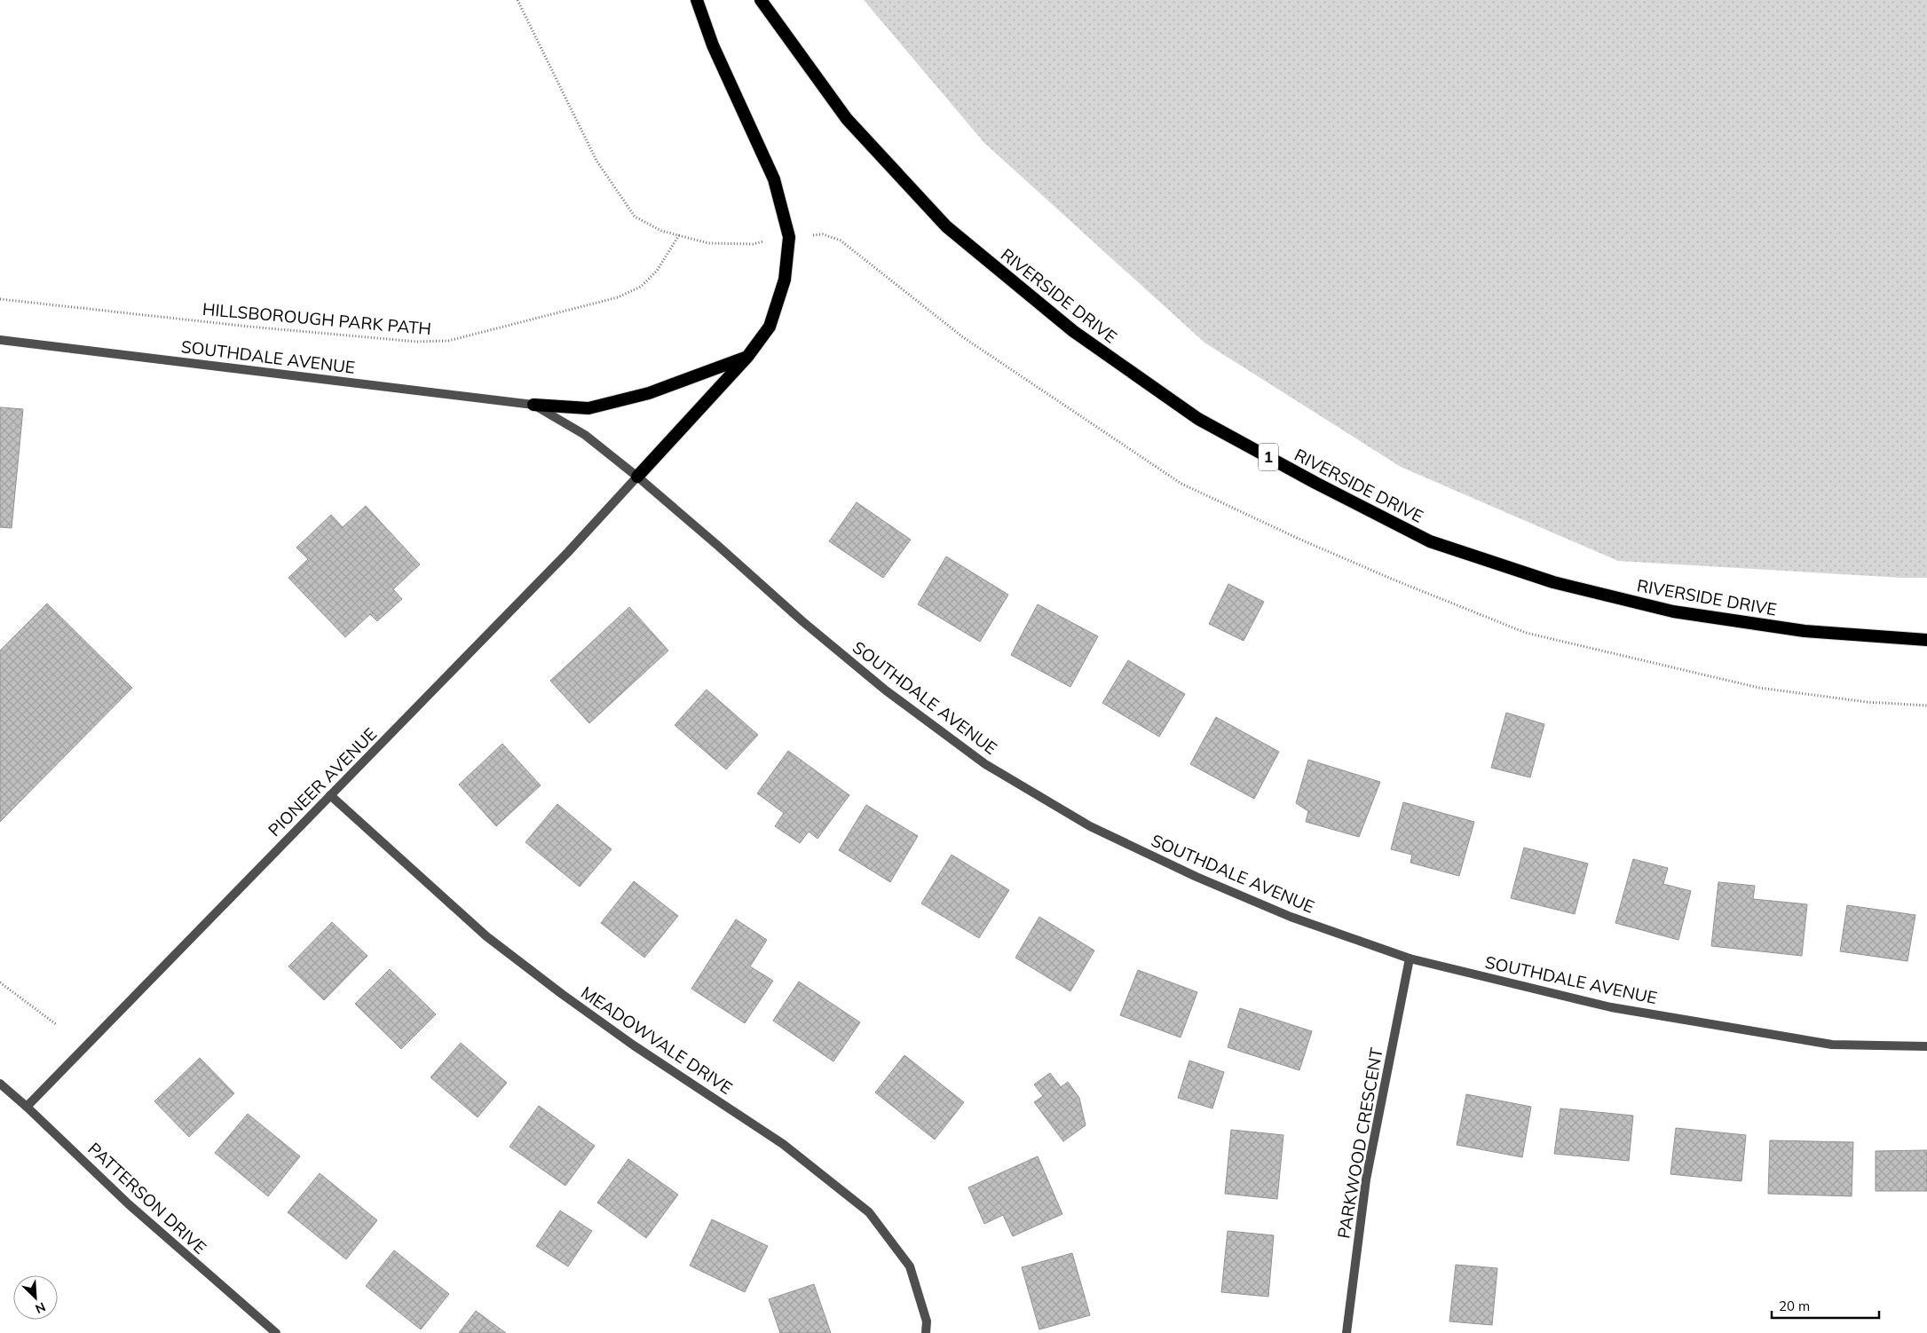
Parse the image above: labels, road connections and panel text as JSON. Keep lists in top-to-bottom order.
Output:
{
  "streets": {
    "highway": ["RIVERSIDE DRIVE", "1"],
    "street": [
      "SOUTHDALE AVENUE",
      "PIONEER AVENUE",
      "MEADOWVALE DRIVE",
      "PARKWOOD CRESCENT",
      "PATTERSON DRIVE"
    ],
    "path": ["HILLSBOROUGH PARK PATH"]
  },
  "crossings": [
    ["SOUTHDALE AVENUE", "PIONEER AVENUE"],
    ["SOUTHDALE AVENUE", "PARKWOOD CRESCENT"],
    ["PIONEER AVENUE", "MEADOWVALE DRIVE"],
    ["PIONEER AVENUE", "PATTERSON DRIVE"]
  ],
  "scale_bar": "20 m",
  "north": "bottom right"
}
